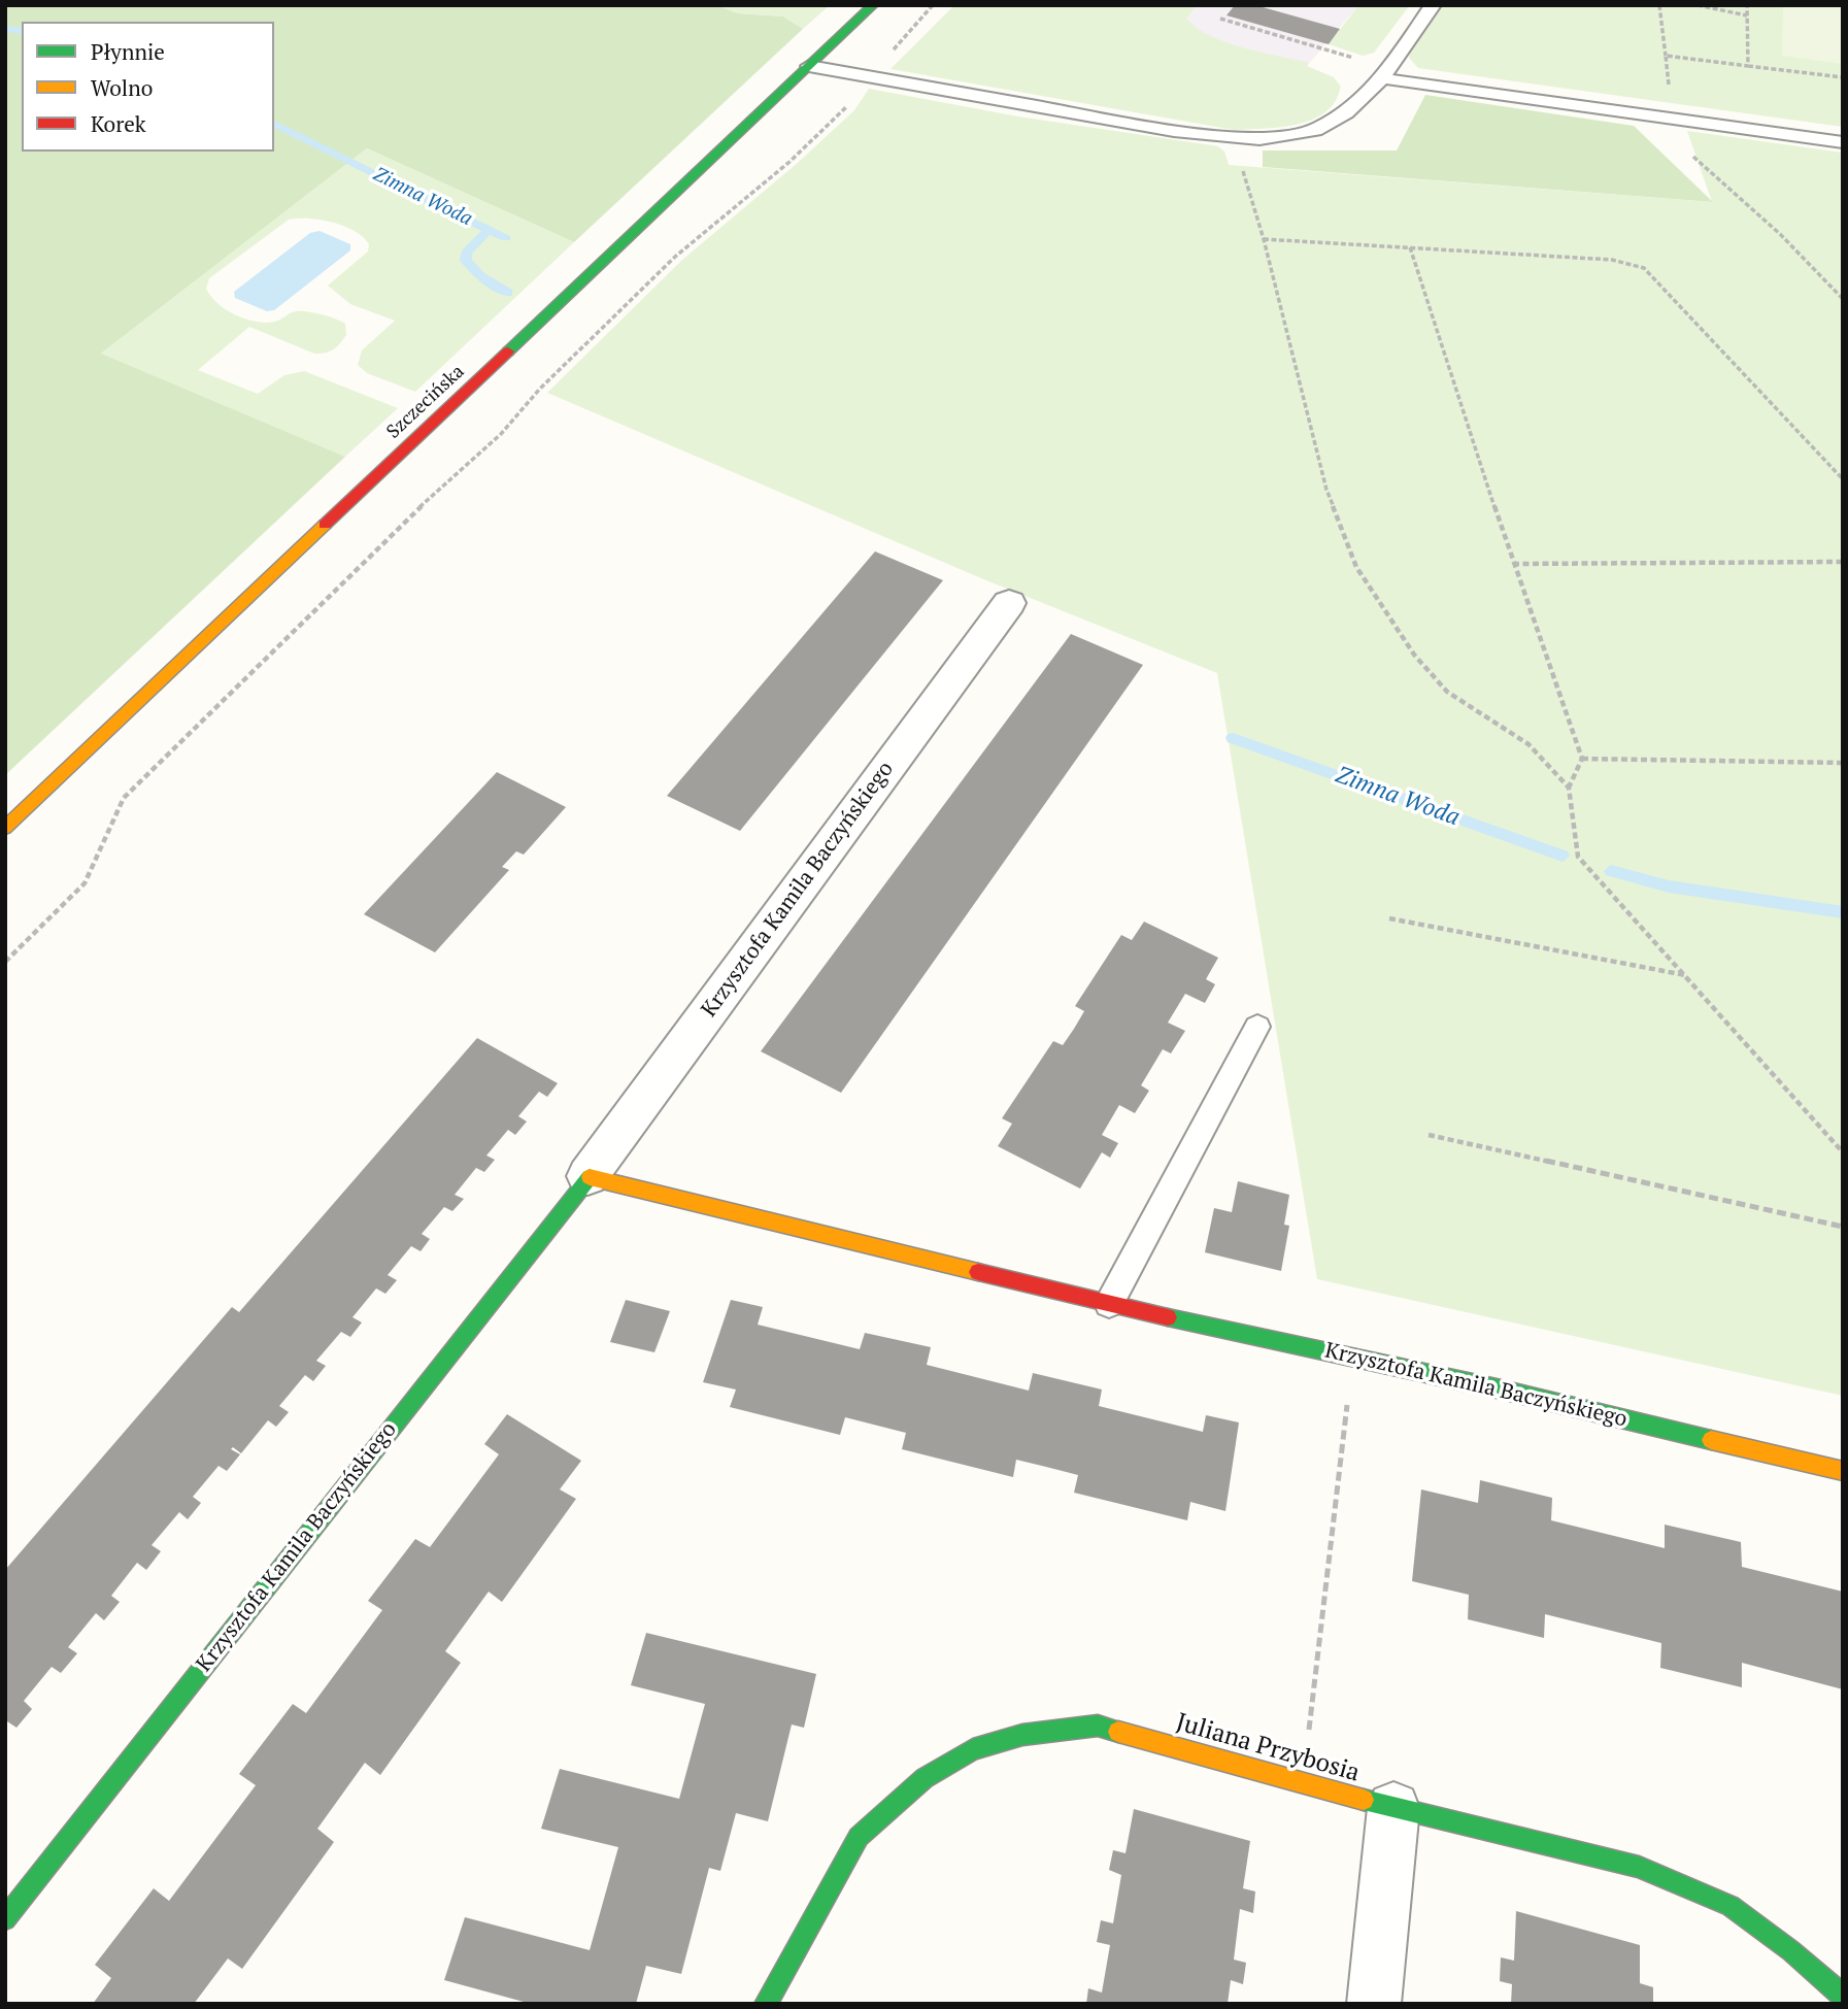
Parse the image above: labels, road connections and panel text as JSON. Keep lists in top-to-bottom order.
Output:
{
  "streets": {
    "street": ["Szczecińska", "Krzysztofa Kamila Baczyńskiego", "Juliana Przybosia"]
  },
  "water": ["Zimna Woda"],
  "legend": ["Płynnie", "Wolno", "Korek"]
}
